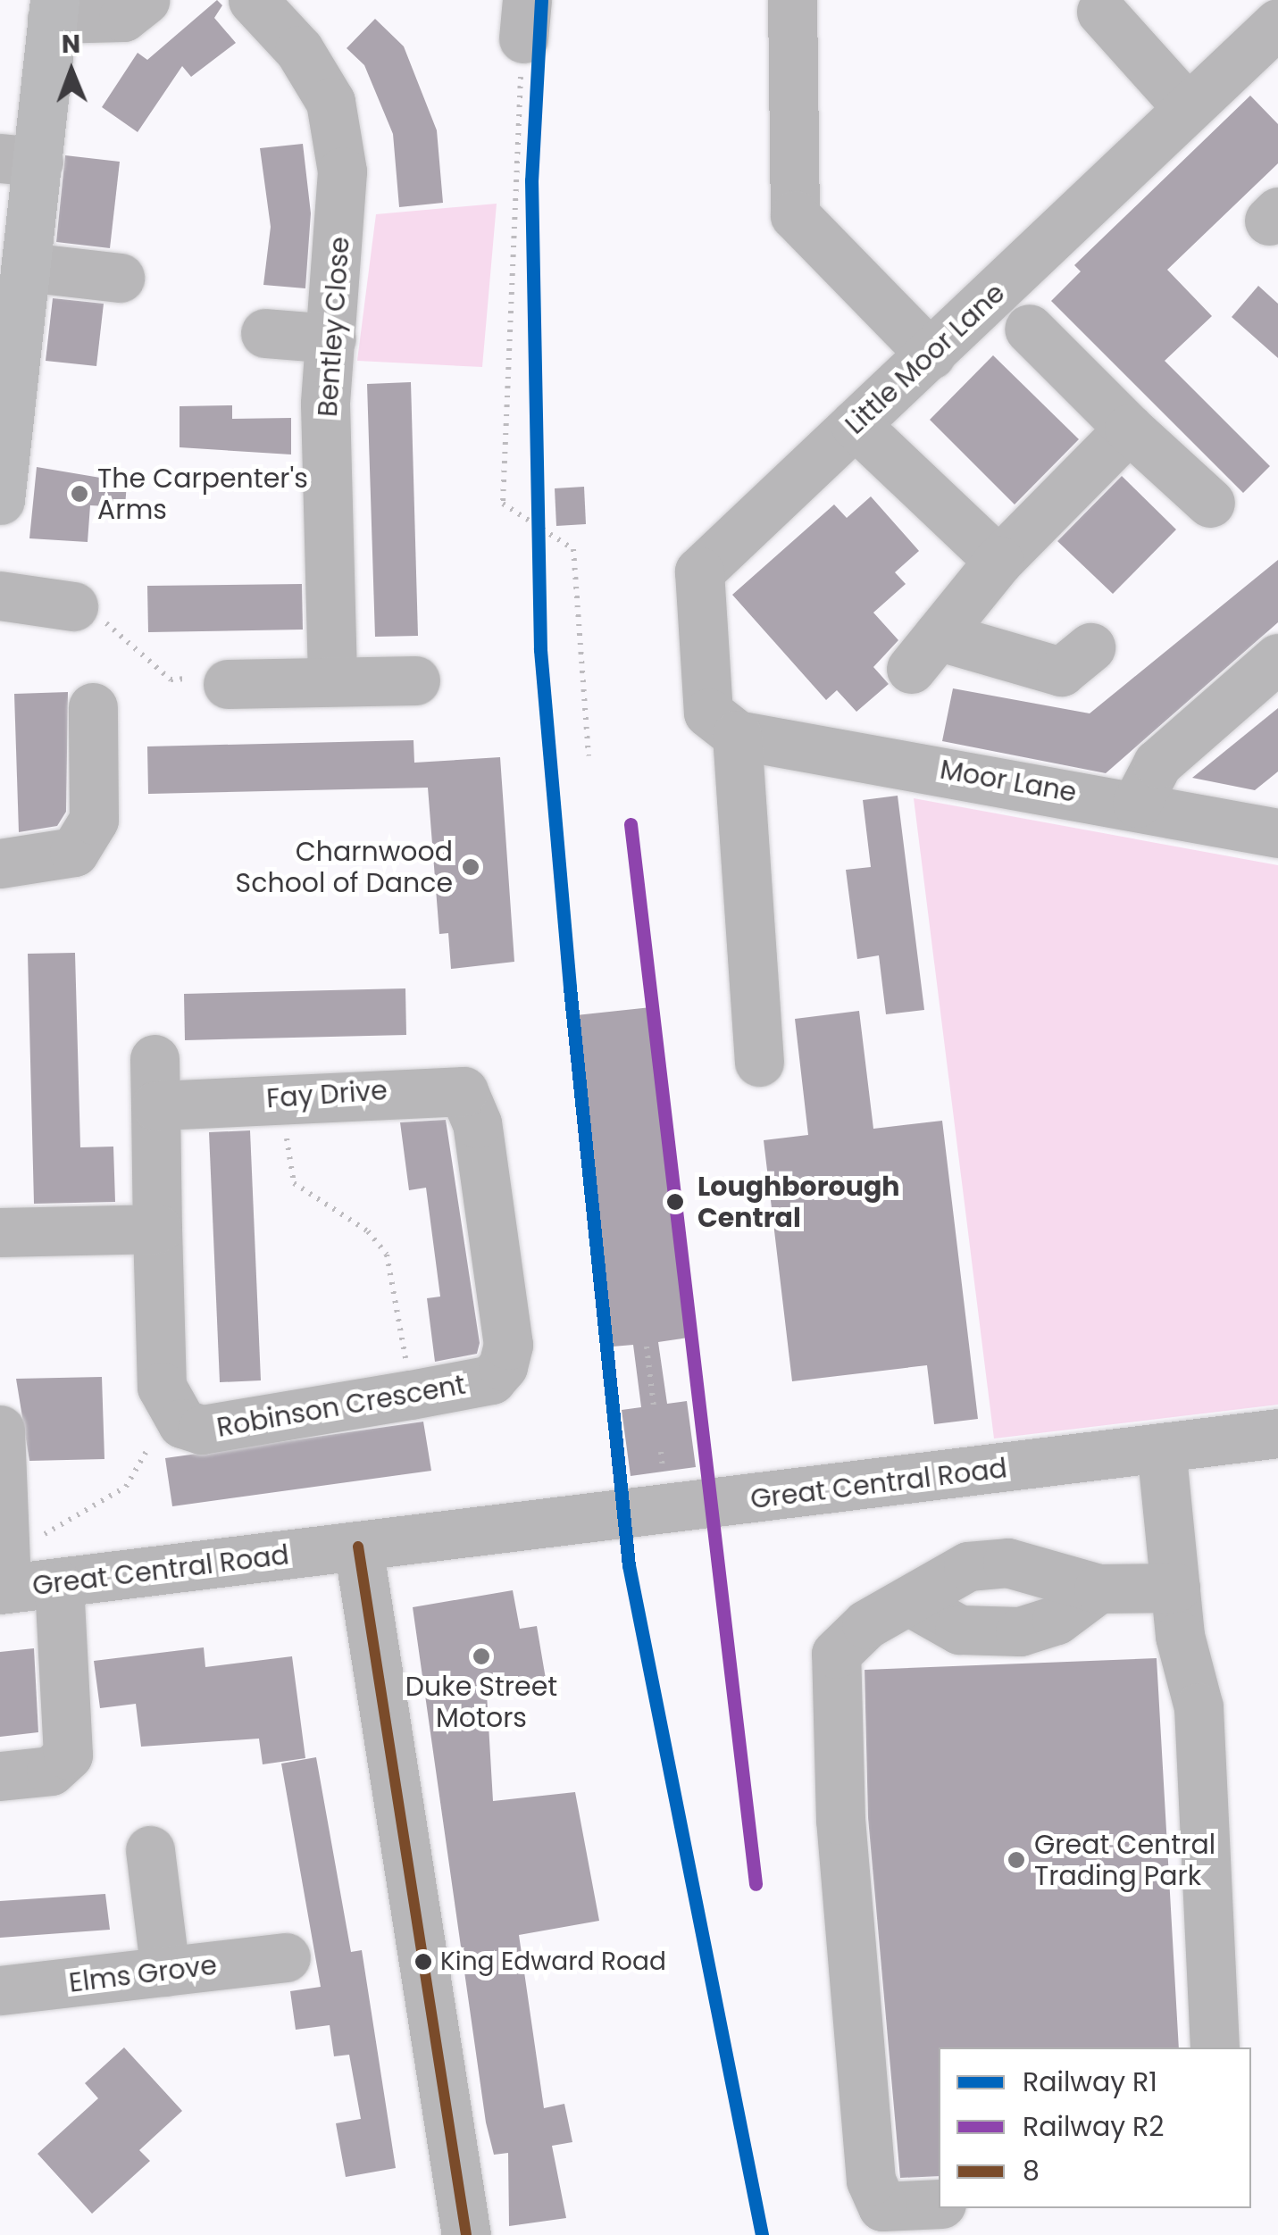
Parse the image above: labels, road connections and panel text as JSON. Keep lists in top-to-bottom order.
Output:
{
  "streets": {
    "street": [
      "Bentley Close",
      "Little Moor Lane",
      "Moor Lane",
      "Fay Drive",
      "Robinson Crescent",
      "Great Central Road",
      "Elms Grove"
    ]
  },
  "crossings": [
    ["Little Moor Lane", "Moor Lane"],
    ["Fay Drive", "Robinson Crescent"]
  ],
  "places": [
    "The Carpenter's Arms",
    "Charnwood School of Dance",
    "Loughborough Central",
    "Duke Street Motors",
    "Great Central Trading Park",
    "King Edward Road"
  ],
  "lines": ["rail line R1", "rail line R2", "transit line 8"],
  "legend": ["Railway R1", "Railway R2", "8"],
  "north": "top"
}
